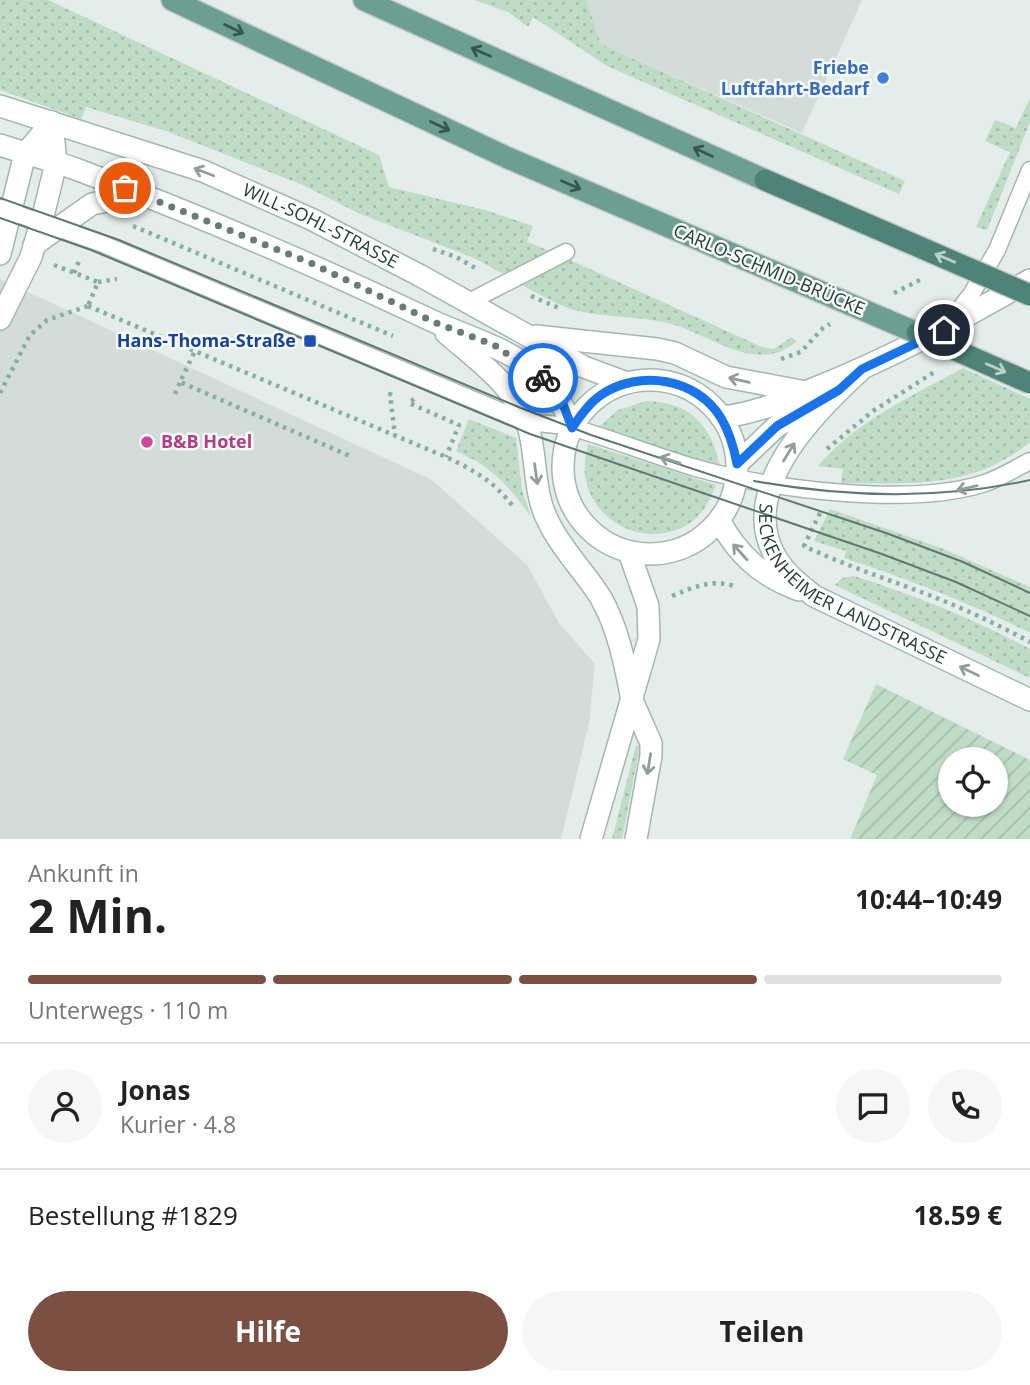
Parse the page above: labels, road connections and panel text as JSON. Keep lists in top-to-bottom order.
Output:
{
  "streets": {
    "highway": ["CARLO-SCHMID-BRÜCKE"],
    "main road": ["WILL-SOHL-STRASSE", "SECKENHEIMER LANDSTRASSE"]
  },
  "crossings": [
    ["WILL-SOHL-STRASSE", "SECKENHEIMER LANDSTRASSE"]
  ],
  "places": {
    "other": ["Friebe Luftfahrt-Bedarf", "B&B Hotel"],
    "transit": ["Hans-Thoma-Straße"]
  },
  "page": {
    "heading": ["2 Min.", "Ankunft in", "10:44–10:49"],
    "panel": [
      "Jonas",
      "Kurier · 4.8",
      "Bestellung #1829",
      "18.59 €"
    ],
    "bar": "Unterwegs · 110 m",
    "buttons": ["Hilfe", "Teilen"]
  }
}
